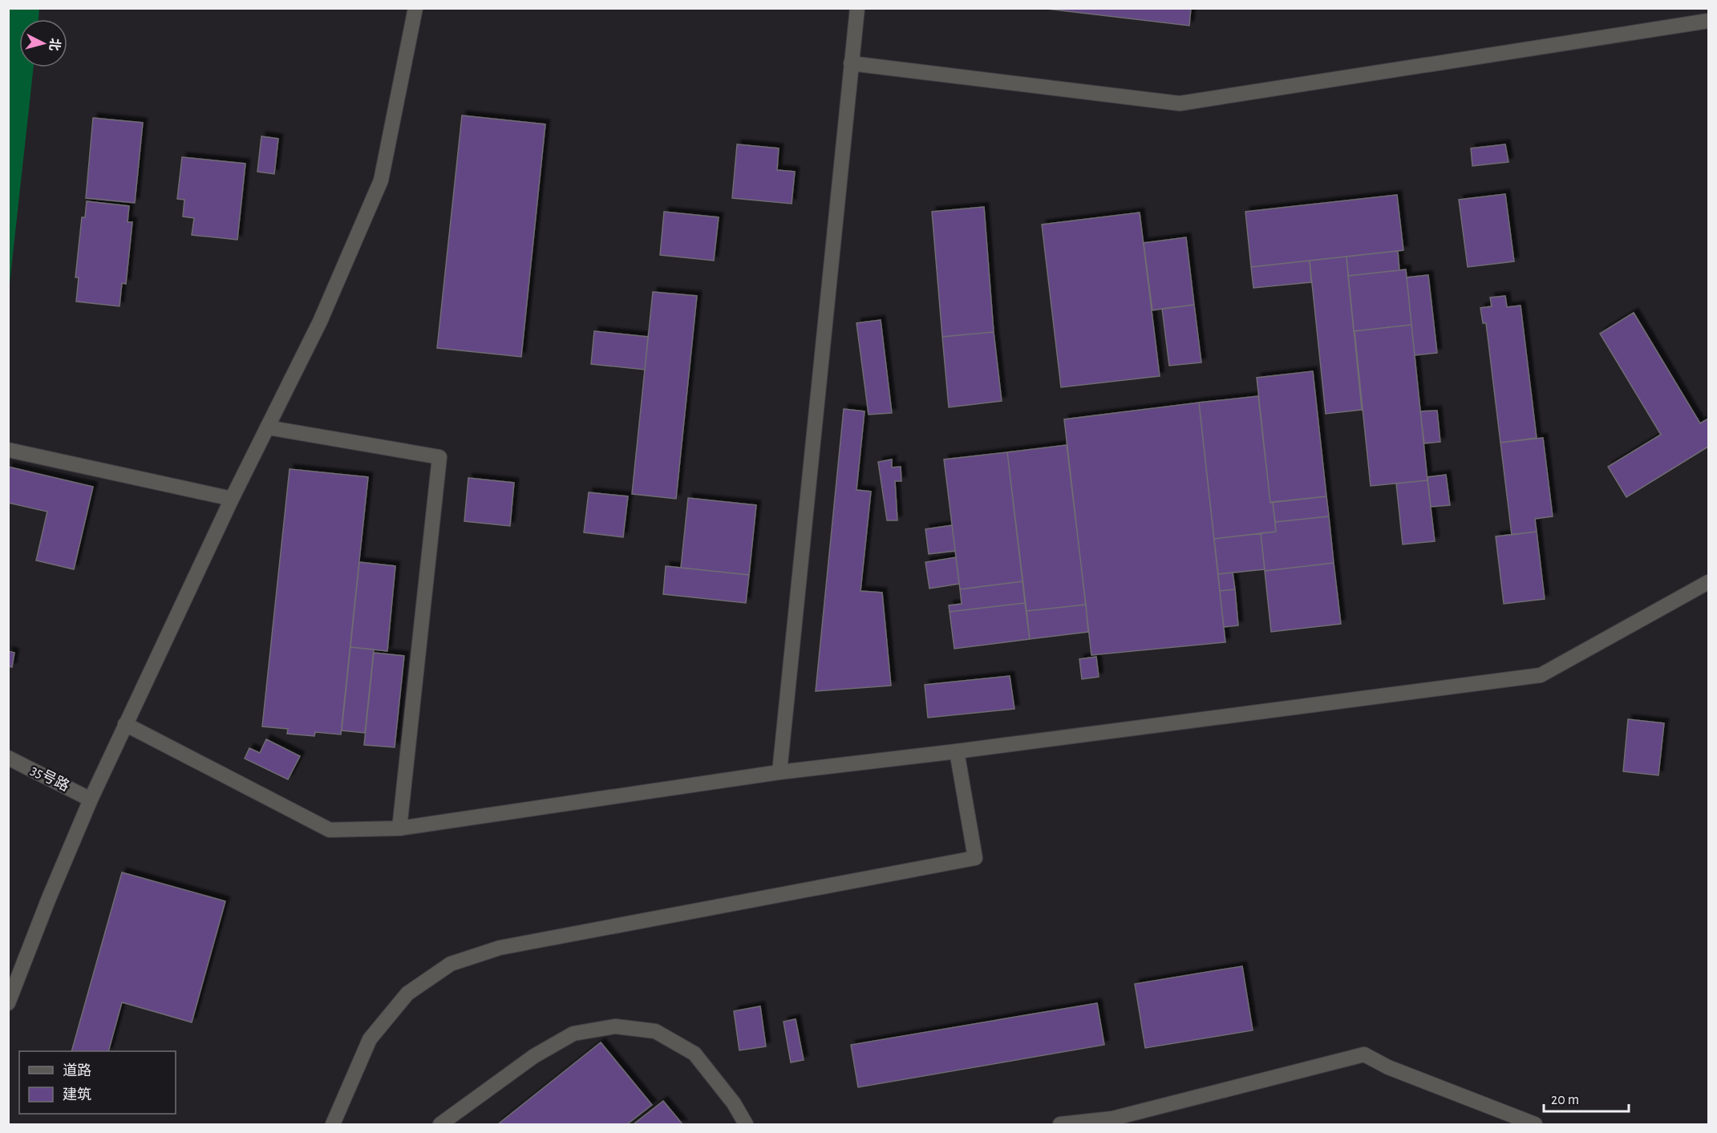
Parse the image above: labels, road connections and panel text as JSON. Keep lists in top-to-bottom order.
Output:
{
  "streets": {
    "street": ["35号路"]
  },
  "legend": ["道路", "建筑"],
  "scale_bar": "20 m",
  "north": "right"
}
